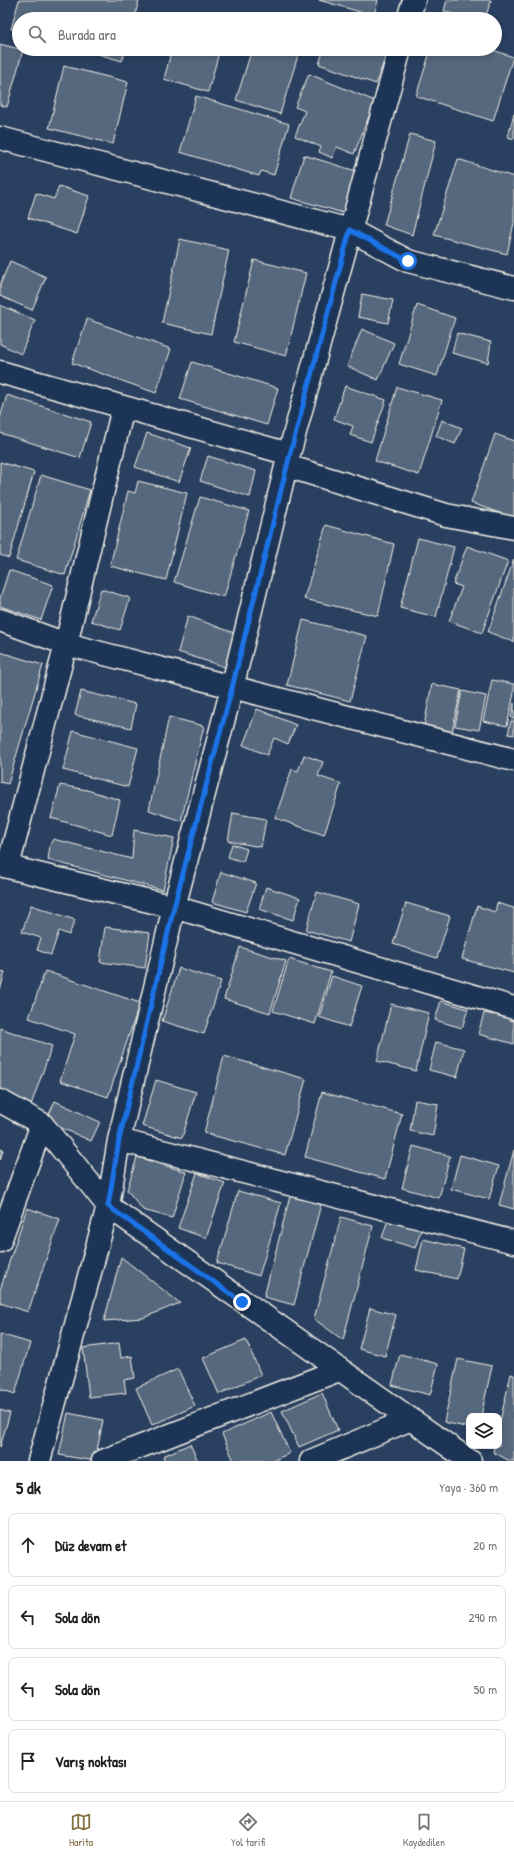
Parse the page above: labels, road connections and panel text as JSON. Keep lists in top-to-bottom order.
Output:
{
  "page": {
    "search": "Burada ara",
    "heading": ["5 dk", "Yaya · 360 m"],
    "list": [
      ["Düz devam et", "20 m"],
      ["Sola dön", "290 m"],
      ["Sola dön", "50 m"],
      "Varış noktası"
    ],
    "nav": ["Harita", "Yol tarifi", "Kaydedilen"]
  }
}
